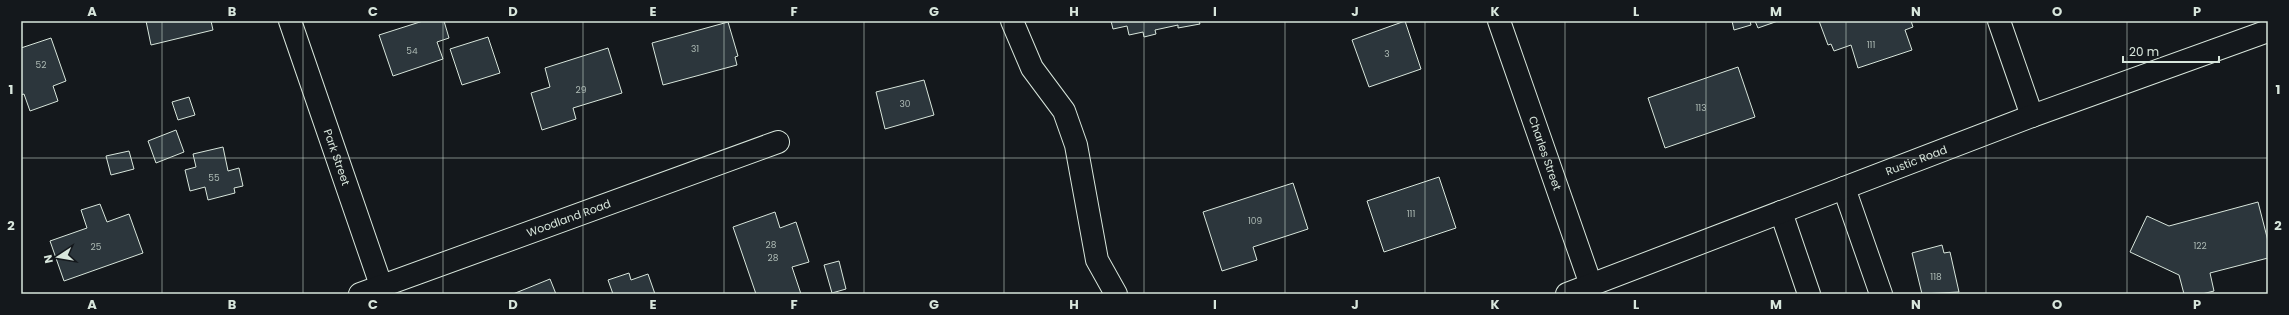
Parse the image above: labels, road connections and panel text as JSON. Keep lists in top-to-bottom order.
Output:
{
  "streets": {
    "street": [
      "Charles Street",
      "Park Street",
      "Rustic Road",
      "Woodland Road"
    ]
  },
  "crossings": [
    ["Charles Street", "Rustic Road"],
    ["Park Street", "Woodland Road"]
  ],
  "house_numbers": [
    "111",
    "31",
    "54",
    "3",
    "52",
    "29",
    "30",
    "113",
    "55",
    "111",
    "109",
    "28",
    "122",
    "25",
    "28",
    "118"
  ],
  "scale_bar": "20 m",
  "north": "left",
  "grid": {
    "columns": [
      "A",
      "B",
      "C",
      "D",
      "E",
      "F",
      "G",
      "H",
      "I",
      "J",
      "K",
      "L",
      "M",
      "N",
      "O",
      "P"
    ],
    "rows": ["1", "2"]
  }
}
